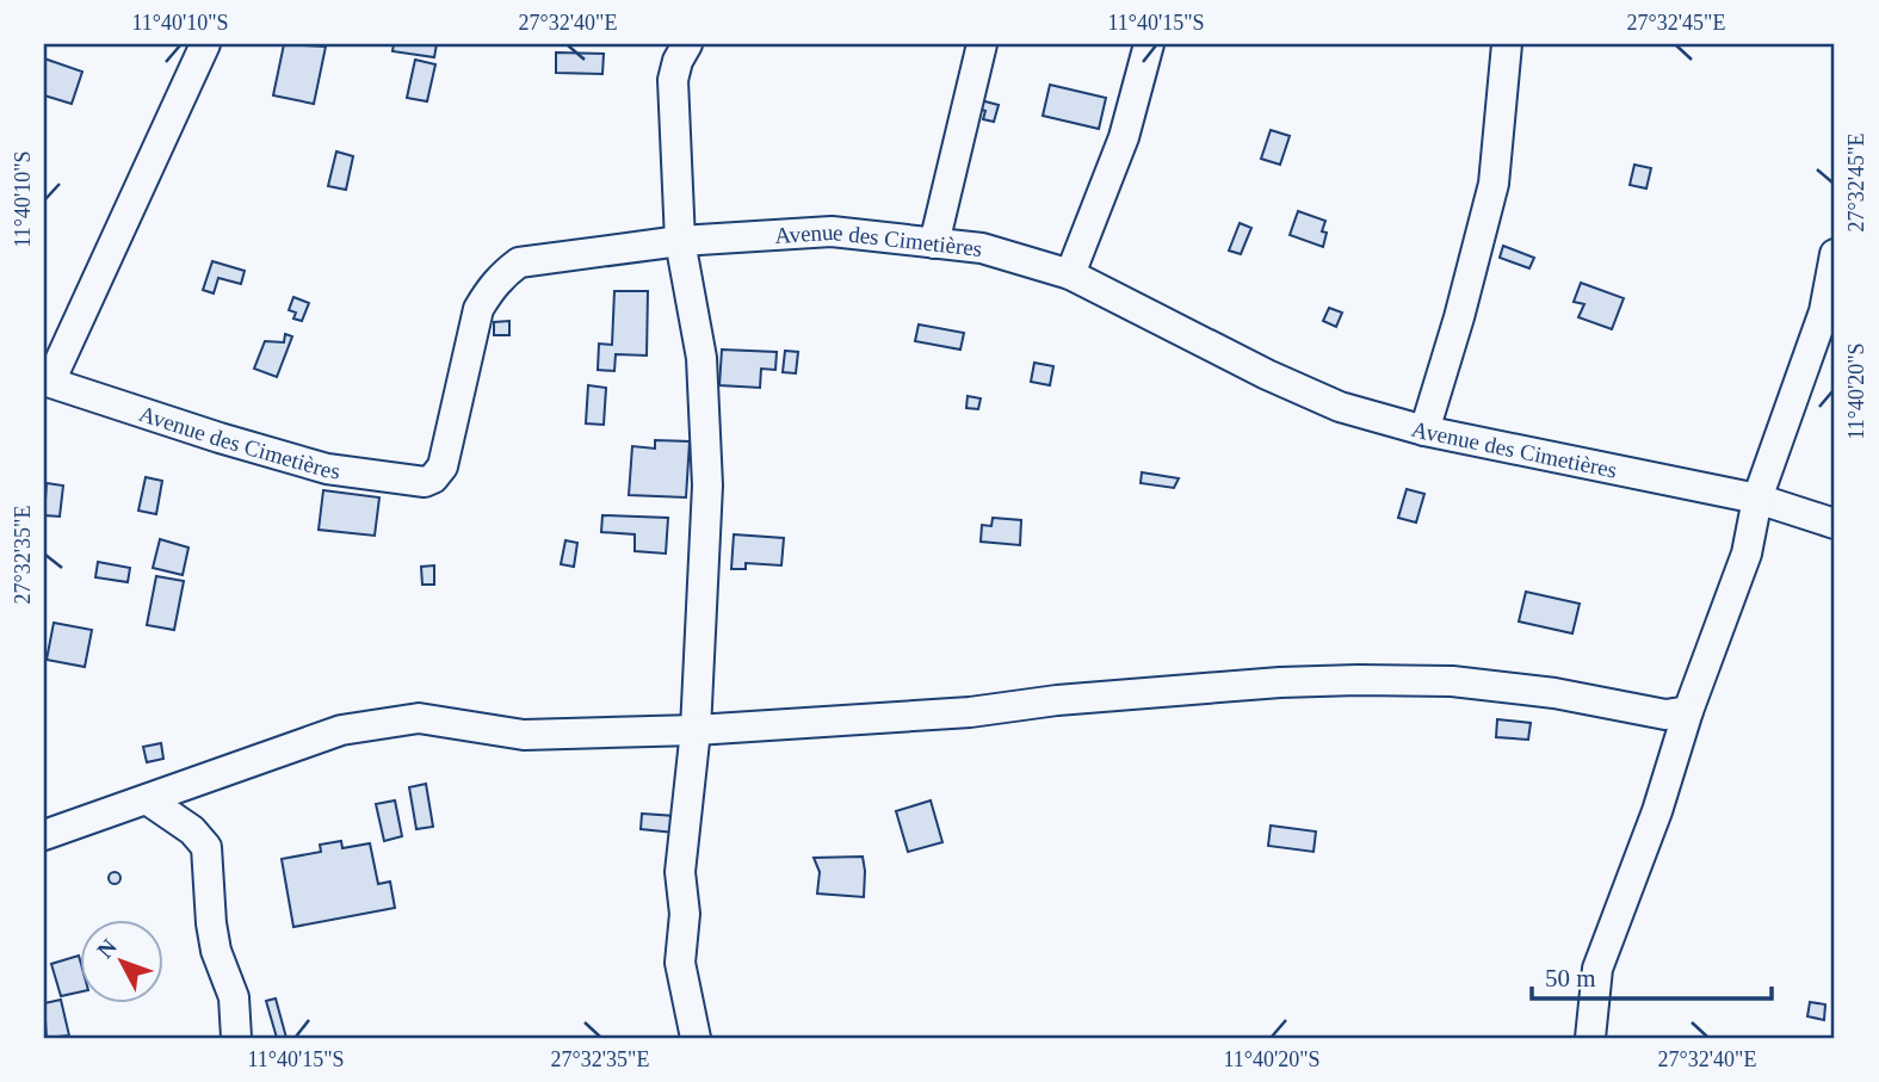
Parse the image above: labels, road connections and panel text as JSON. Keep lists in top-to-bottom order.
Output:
{
  "streets": {
    "street": ["Avenue des Cimetières"]
  },
  "scale_bar": "50 m",
  "north": "top left",
  "coordinates": [
    "11°40'10\"S",
    "27°32'40\"E",
    "11°40'15\"S",
    "27°32'45\"E",
    "11°40'20\"S",
    "27°32'35\"E"
  ]
}
